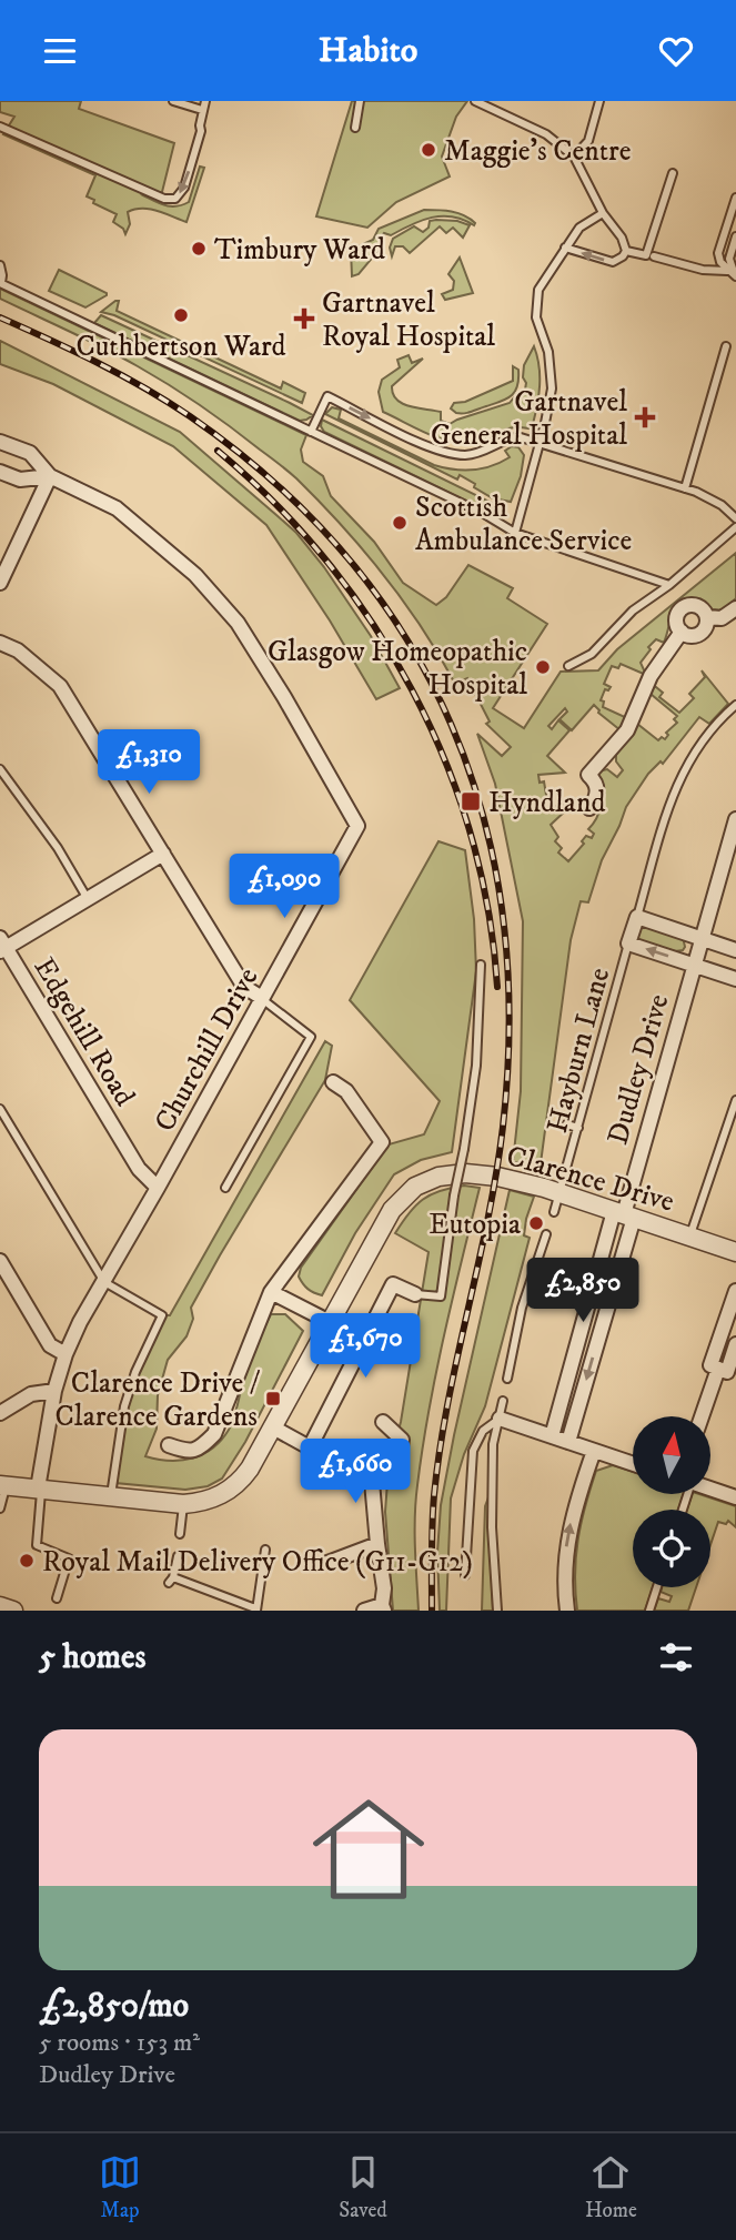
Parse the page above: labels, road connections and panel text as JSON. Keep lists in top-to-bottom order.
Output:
{
  "streets": {
    "street": [
      "Edgehill Road",
      "Churchill Drive",
      "Dudley Drive",
      "Clarence Drive"
    ],
    "lane": ["Hayburn Lane"]
  },
  "crossings": [
    ["Edgehill Road", "Churchill Drive"],
    ["Churchill Drive", "Clarence Drive"],
    ["Hayburn Lane", "Clarence Drive"],
    ["Dudley Drive", "Clarence Drive"]
  ],
  "places": {
    "other": [
      "Maggie's Centre",
      "Timbury Ward",
      "Cuthbertson Ward",
      "Scottish Ambulance Service",
      "Glasgow Homeopathic Hospital",
      "Eutopia",
      "Royal Mail Delivery Office (G11-G12)"
    ],
    "health": ["Gartnavel Royal Hospital", "Gartnavel General Hospital"],
    "transit": ["Hyndland", "Clarence Drive / Clarence Gardens"]
  },
  "north": "top",
  "page": {
    "header": "Habito",
    "price": [
      "£1,310",
      "£1,090",
      "£2,850",
      "£1,670",
      "£1,660"
    ],
    "heading": "5 homes",
    "list": [
      {
        "name": "£2,850/mo",
        "note": "5 rooms · 153 m² · Dudley Drive"
      }
    ],
    "tabs": ["Map", "Saved", "Home"]
  }
}
